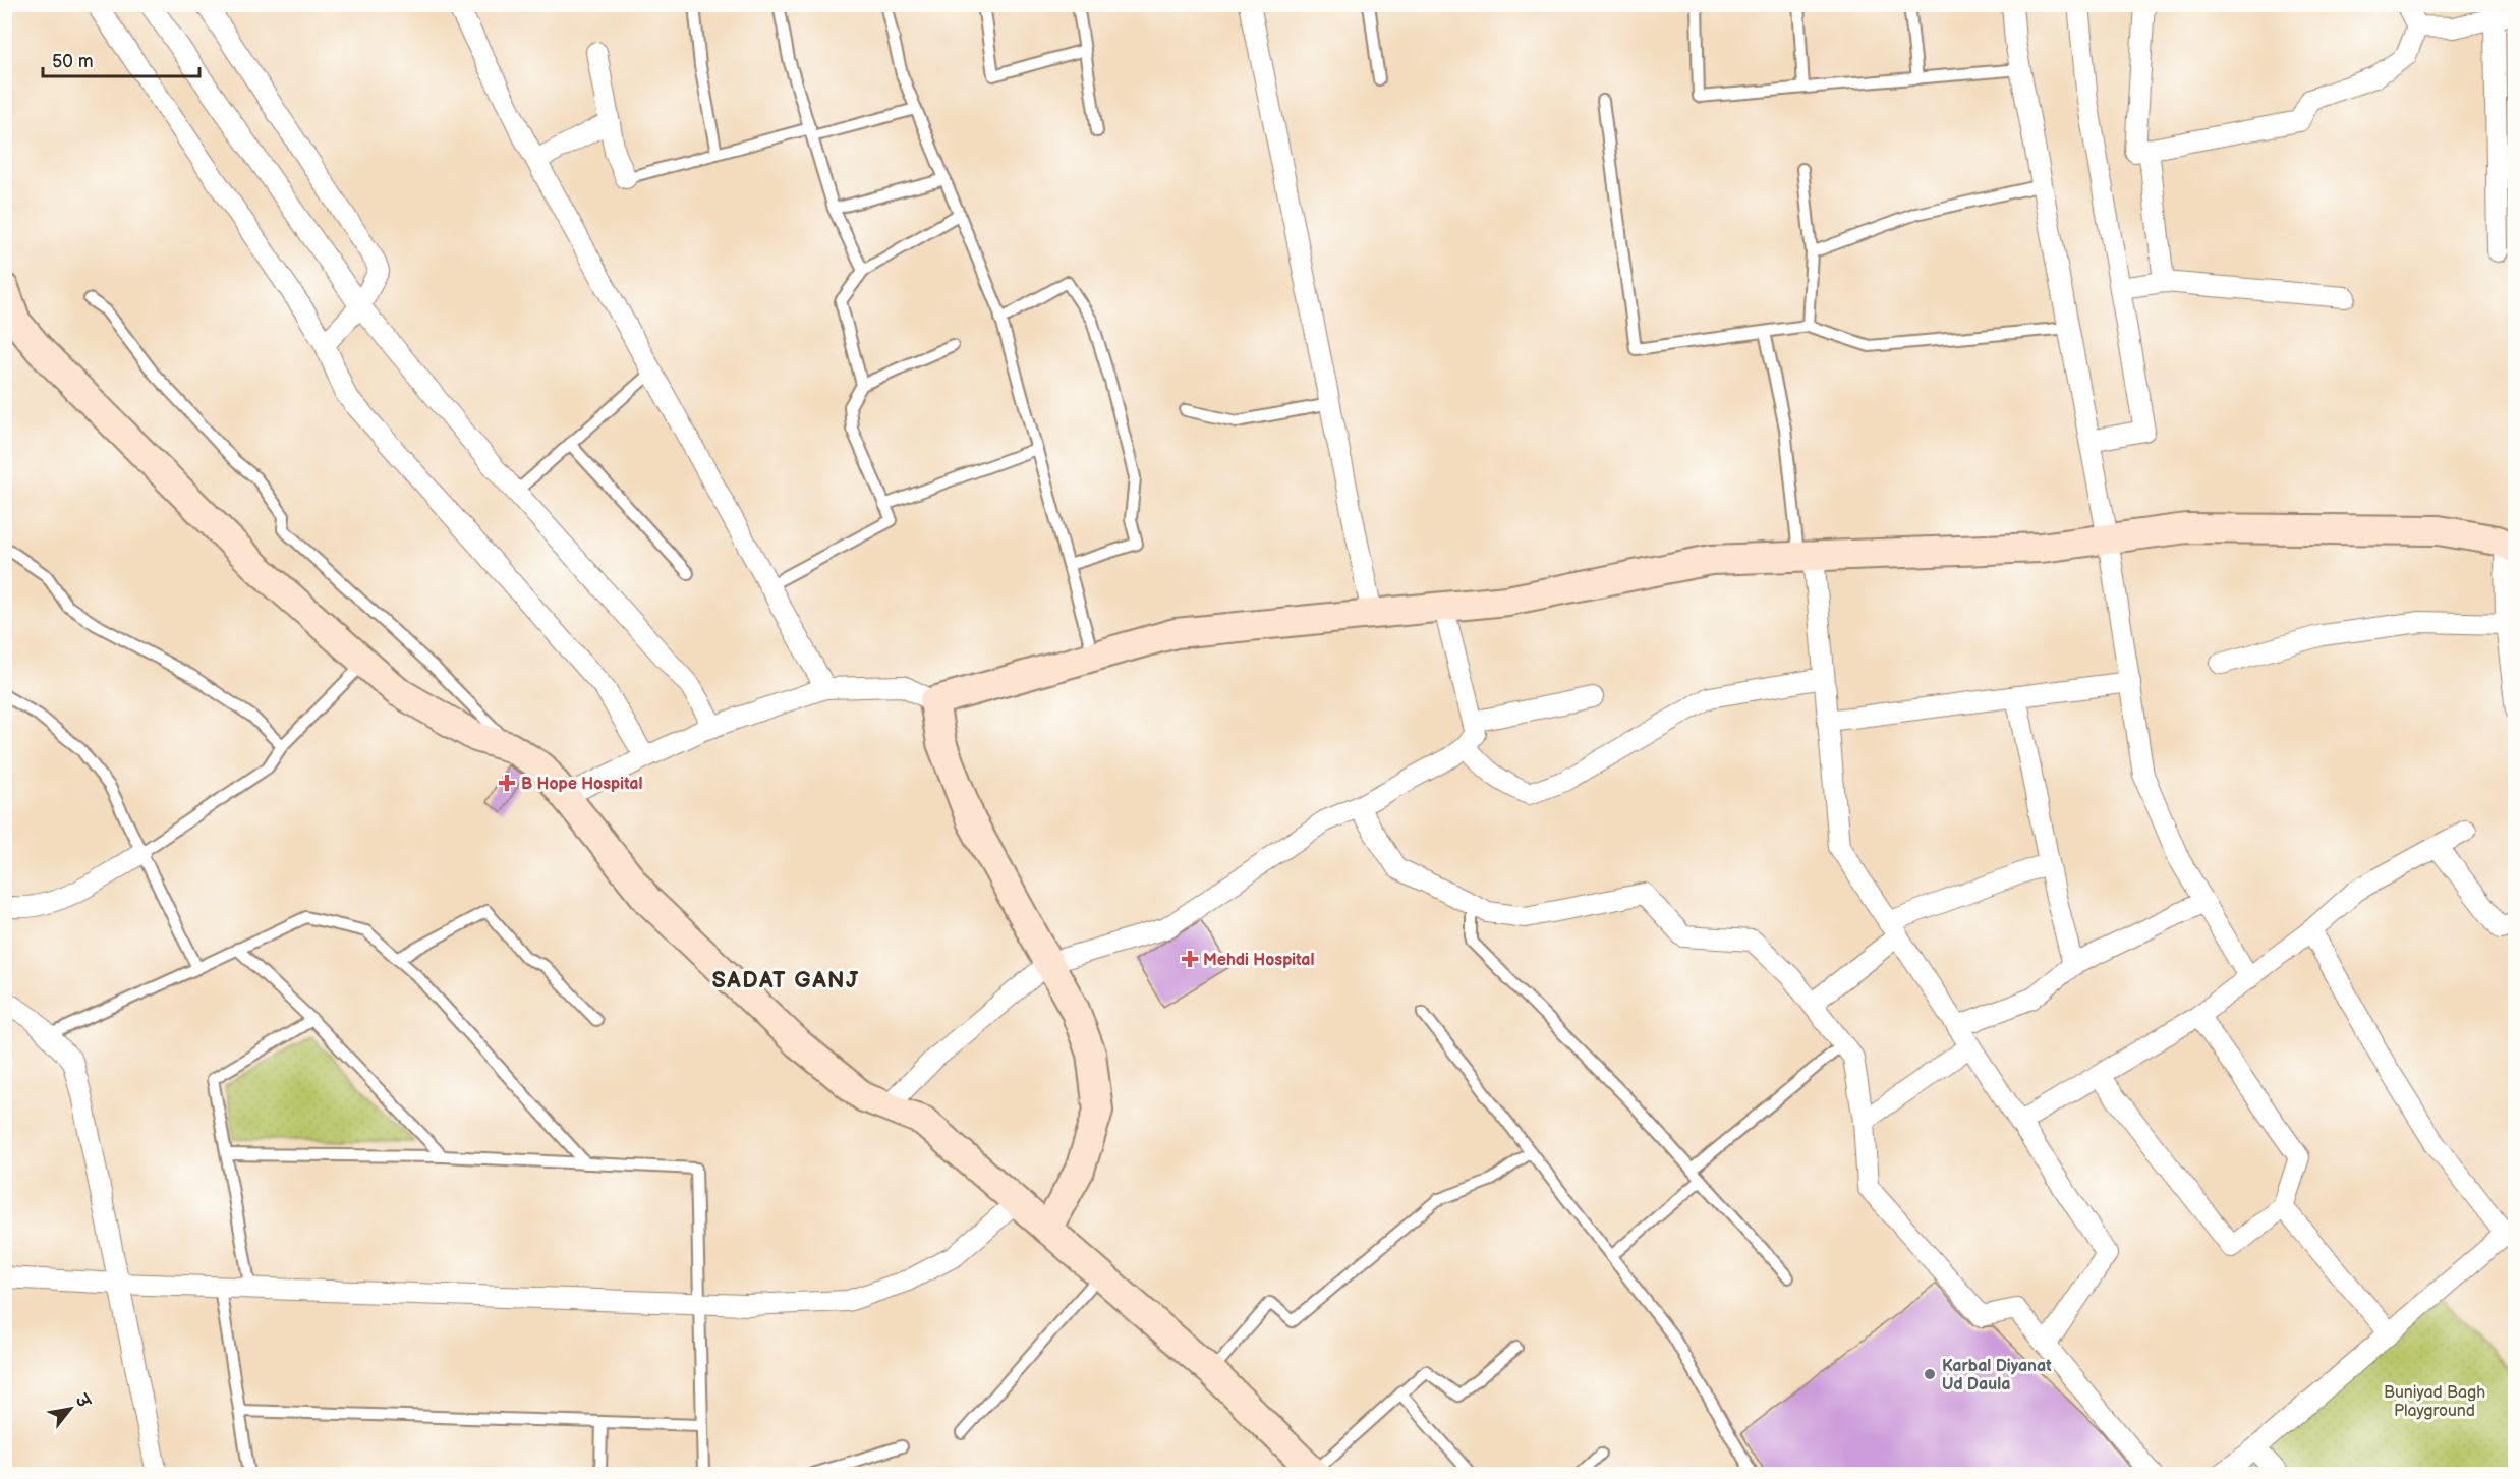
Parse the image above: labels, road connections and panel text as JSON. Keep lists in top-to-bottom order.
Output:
{
  "districts": ["SADAT GANJ"],
  "parks": ["Buniyad Bagh Playground"],
  "places": {
    "health": ["B Hope Hospital", "Mehdi Hospital"],
    "other": ["Karbal Diyanat Ud Daula"]
  },
  "scale_bar": "50 m",
  "north": "top right"
}
